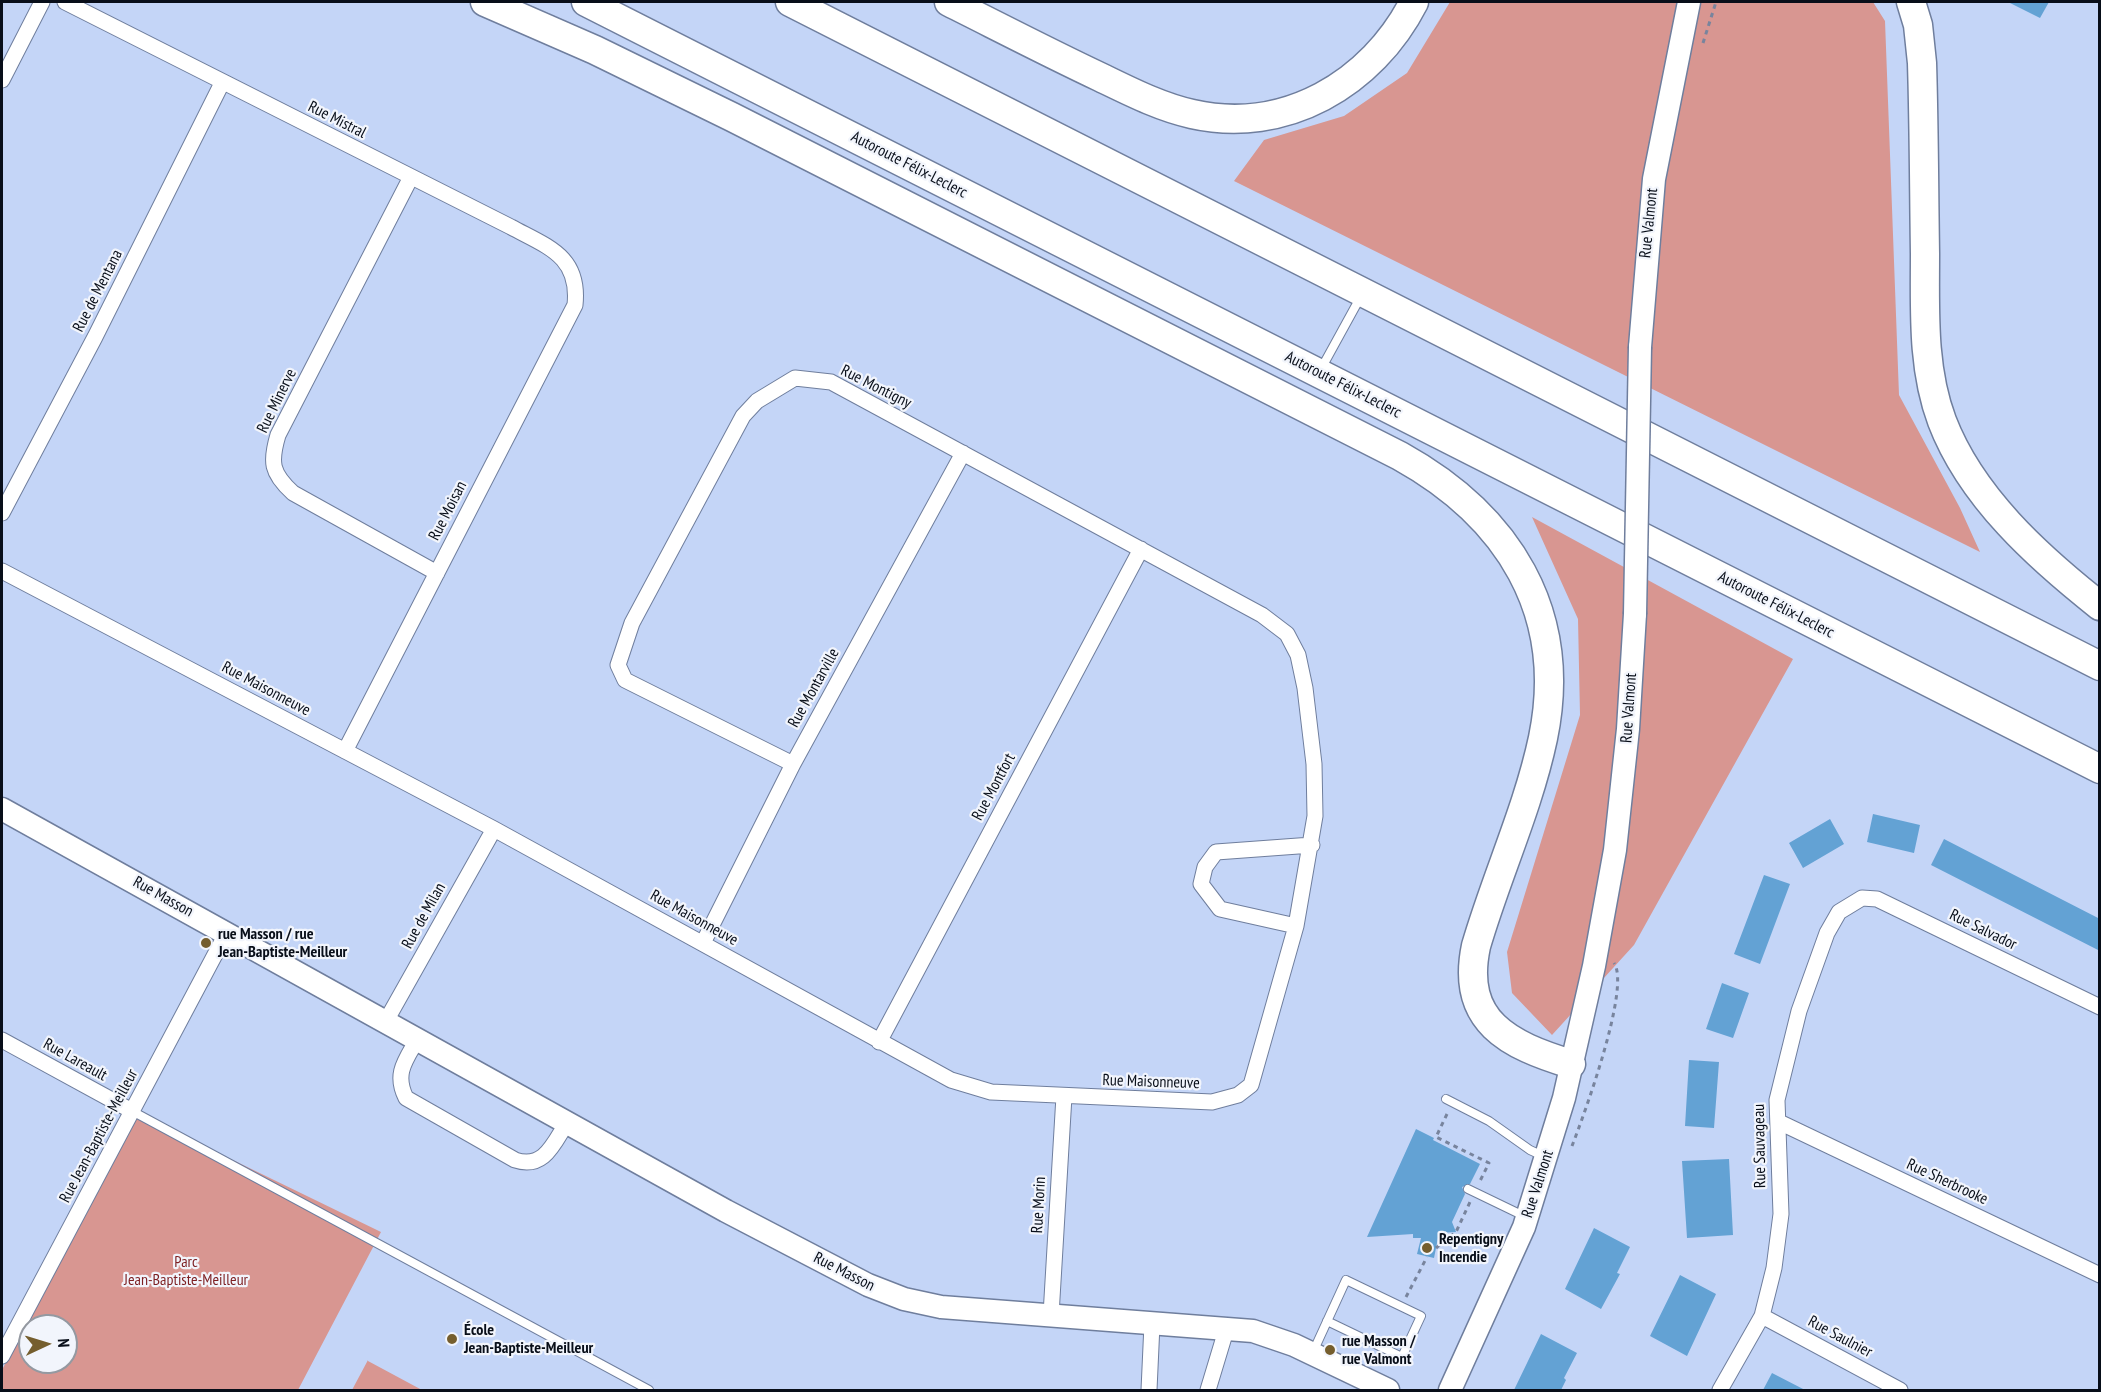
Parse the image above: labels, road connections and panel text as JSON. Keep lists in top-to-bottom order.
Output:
{
  "streets": {
    "highway": ["Autoroute Félix-Leclerc"],
    "street": [
      "Rue Mistral",
      "Rue Valmont",
      "Rue de Mentana",
      "Rue Montigny",
      "Rue Minerve",
      "Rue Moisan",
      "Rue Montarville",
      "Rue Maisonneuve",
      "Rue Montfort",
      "Rue Masson",
      "Rue de Milan",
      "Rue Salvador",
      "Rue Lareault",
      "Rue Jean-Baptiste-Meilleur",
      "Rue Sauvageau",
      "Rue Sherbrooke",
      "Rue Morin",
      "Rue Saulnier"
    ]
  },
  "crossings": [
    ["Rue Mistral", "Rue de Mentana"],
    ["Rue Mistral", "Rue Minerve"],
    ["Rue Mistral", "Rue Moisan"],
    ["Rue Montigny", "Rue Montarville"],
    ["Rue Montigny", "Rue Maisonneuve"],
    ["Rue Montigny", "Rue Montfort"],
    ["Rue Minerve", "Rue Moisan"],
    ["Rue Moisan", "Rue Maisonneuve"],
    ["Rue Montarville", "Rue Maisonneuve"],
    ["Rue Maisonneuve", "Rue Montfort"],
    ["Rue Maisonneuve", "Rue de Milan"],
    ["Rue Maisonneuve", "Rue Morin"],
    ["Rue Masson", "Rue de Milan"],
    ["Rue Masson", "Rue Jean-Baptiste-Meilleur"],
    ["Rue Masson", "Rue Morin"],
    ["Rue Salvador", "Rue Sauvageau"],
    ["Rue Lareault", "Rue Jean-Baptiste-Meilleur"],
    ["Rue Sauvageau", "Rue Sherbrooke"],
    ["Rue Sauvageau", "Rue Saulnier"]
  ],
  "parks": ["Parc Jean-Baptiste-Meilleur"],
  "places": [
    "rue Masson / rue Jean-Baptiste-Meilleur",
    "Repentigny Incendie",
    "École Jean-Baptiste-Meilleur",
    "rue Masson / rue Valmont"
  ],
  "north": "right"
}
